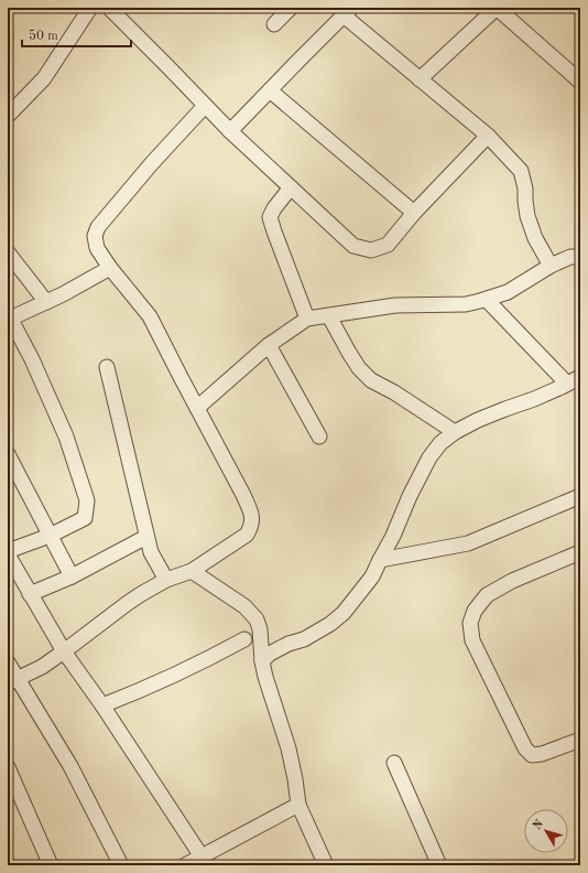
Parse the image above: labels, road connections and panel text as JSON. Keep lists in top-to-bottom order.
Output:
{
  "scale_bar": "50 m",
  "north": "top left"
}
